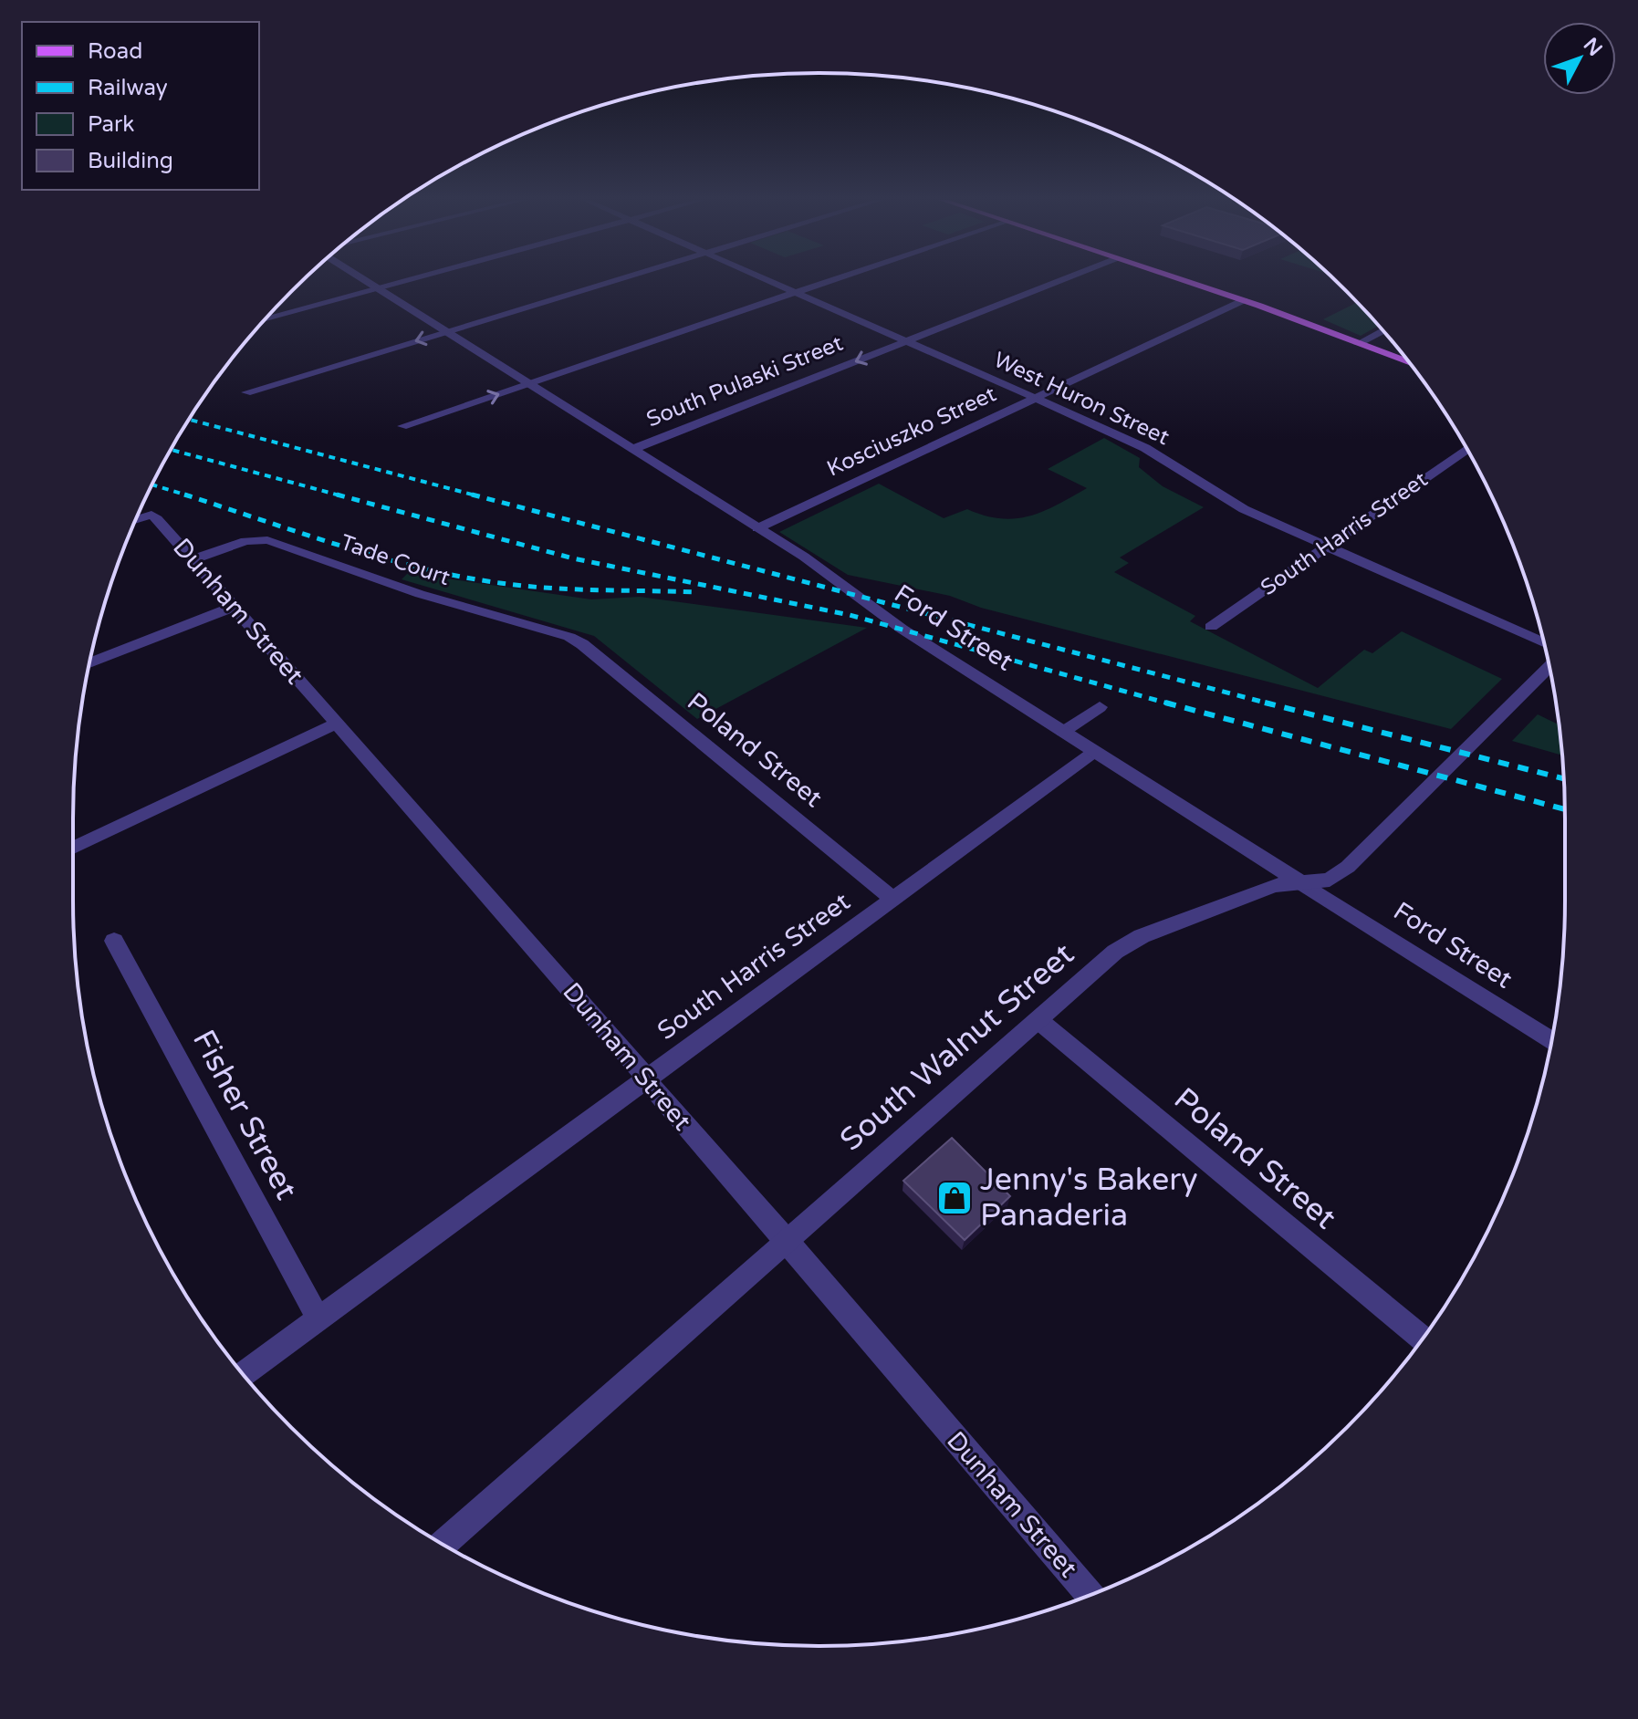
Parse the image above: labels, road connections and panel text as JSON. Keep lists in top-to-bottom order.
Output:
{
  "streets": {
    "street": [
      "South Pulaski Street",
      "West Huron Street",
      "Kosciuszko Street",
      "South Harris Street",
      "Tade Court",
      "Dunham Street",
      "Ford Street",
      "Poland Street",
      "South Walnut Street",
      "Fisher Street"
    ]
  },
  "crossings": [
    ["South Pulaski Street", "West Huron Street"],
    ["South Pulaski Street", "Ford Street"],
    ["West Huron Street", "Kosciuszko Street"],
    ["West Huron Street", "South Harris Street"],
    ["Kosciuszko Street", "Ford Street"],
    ["South Harris Street", "Dunham Street"],
    ["South Harris Street", "Ford Street"],
    ["South Harris Street", "Poland Street"],
    ["South Harris Street", "Fisher Street"],
    ["Tade Court", "Dunham Street"],
    ["Tade Court", "Poland Street"],
    ["Dunham Street", "South Walnut Street"],
    ["Ford Street", "South Walnut Street"],
    ["Poland Street", "South Walnut Street"]
  ],
  "places": {
    "shop": ["Jenny's Bakery Panaderia"]
  },
  "legend": [
    "Road",
    "Railway",
    "Park",
    "Building"
  ],
  "north": "top right"
}
